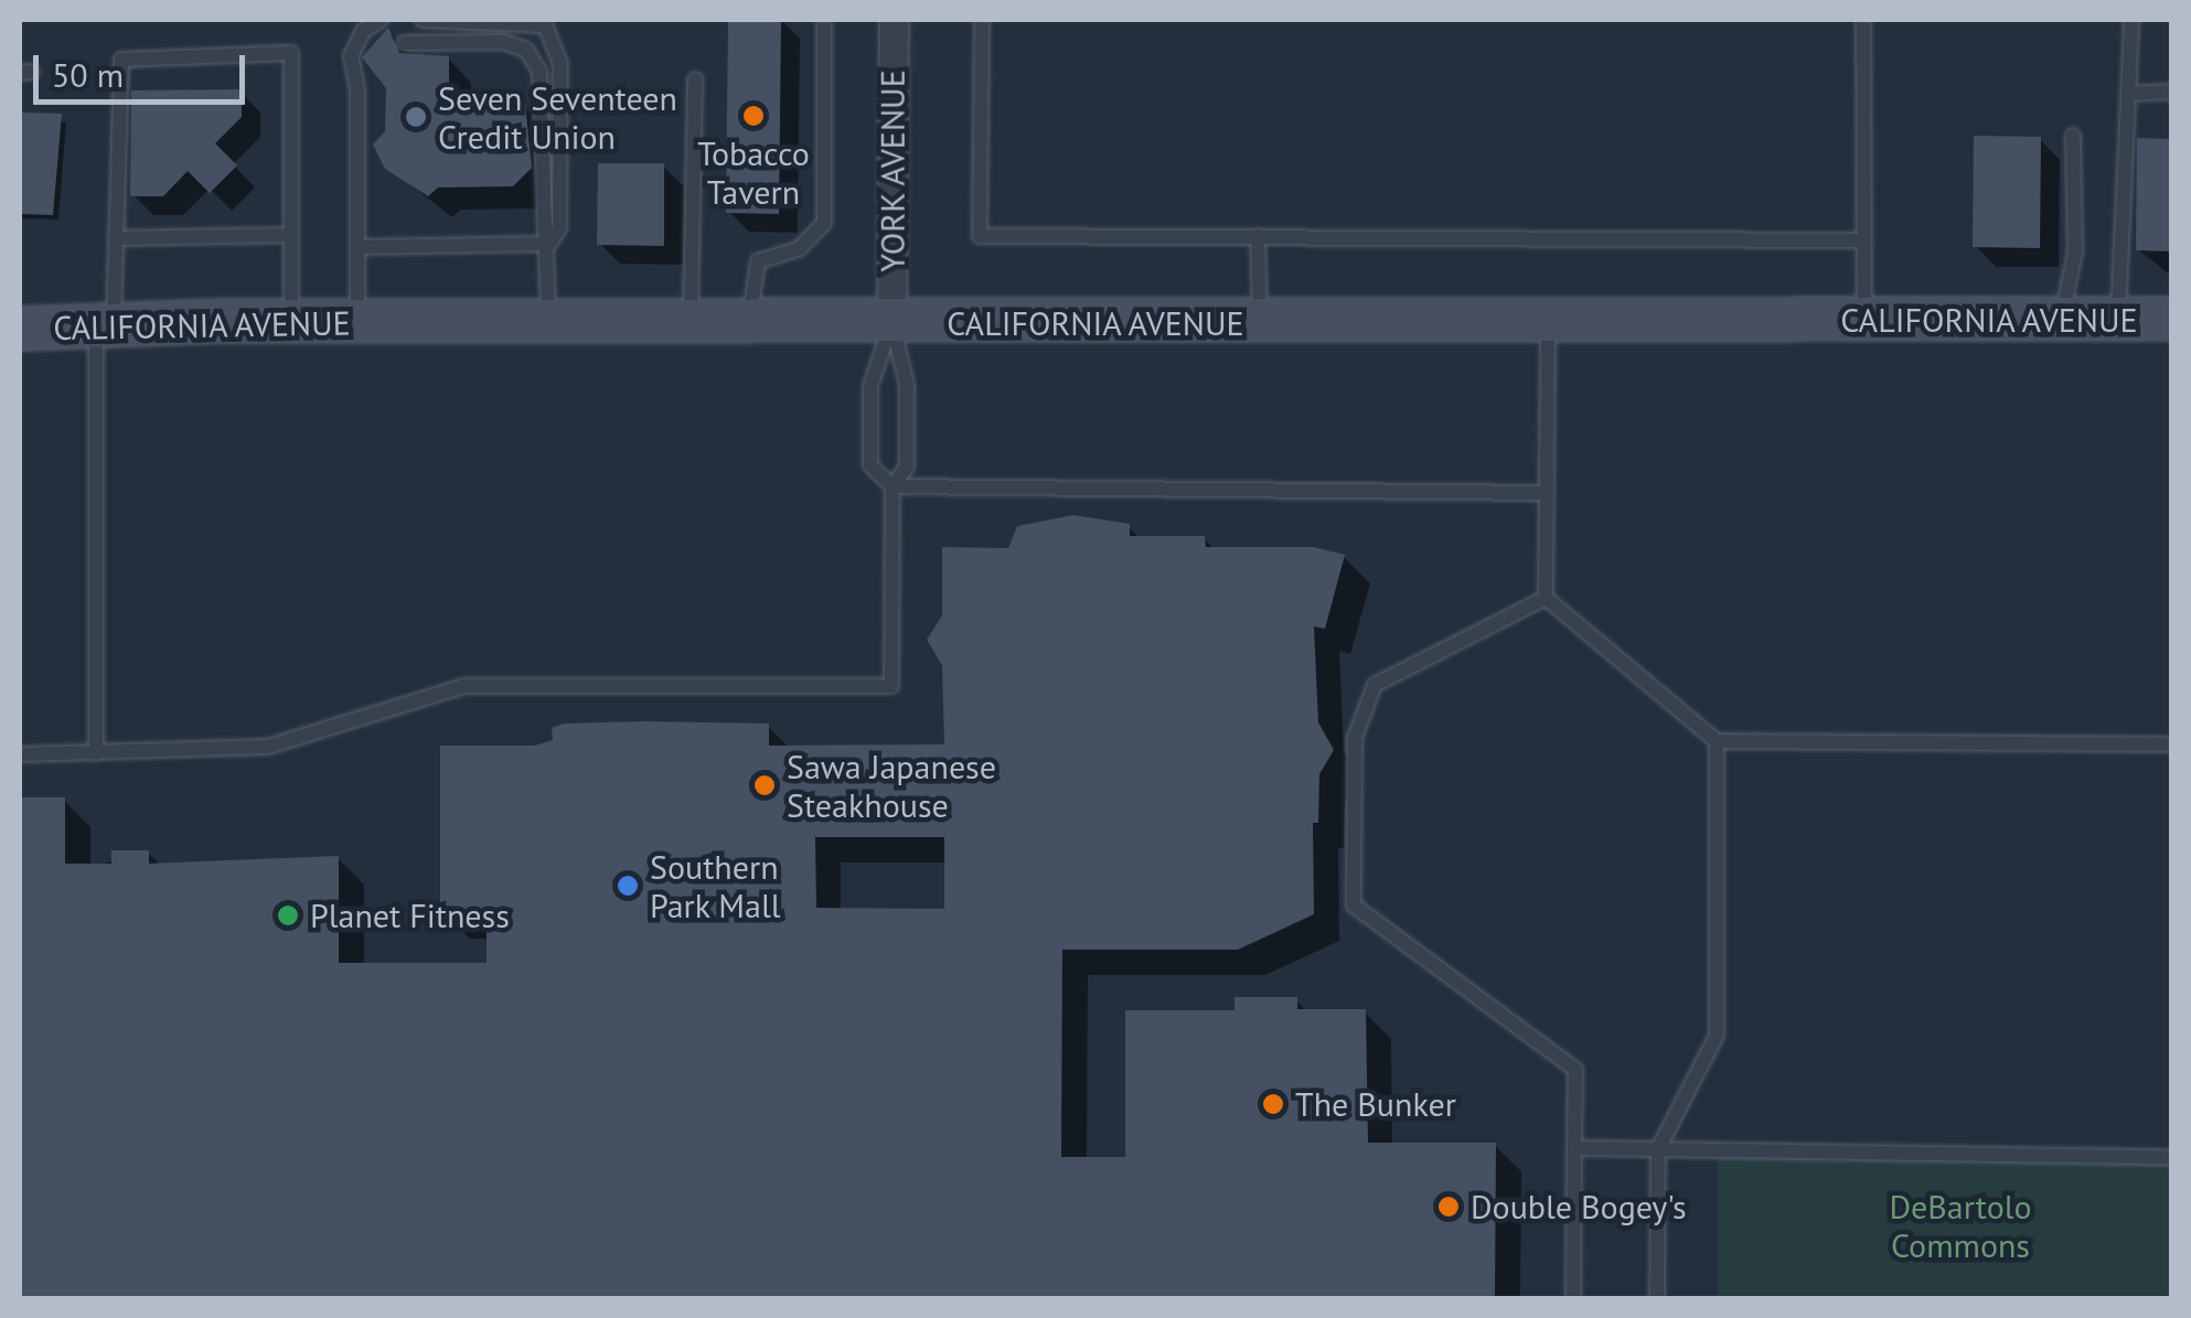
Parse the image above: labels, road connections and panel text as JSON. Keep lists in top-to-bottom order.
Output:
{
  "streets": {
    "street": ["YORK AVENUE", "CALIFORNIA AVENUE"]
  },
  "crossings": [
    ["YORK AVENUE", "CALIFORNIA AVENUE"]
  ],
  "parks": ["DeBartolo Commons"],
  "places": [
    "Tobacco Tavern",
    "Seven Seventeen Credit Union",
    "Sawa Japanese Steakhouse",
    "Southern Park Mall",
    "Planet Fitness",
    "The Bunker",
    "Double Bogey's"
  ],
  "scale_bar": "50 m"
}
